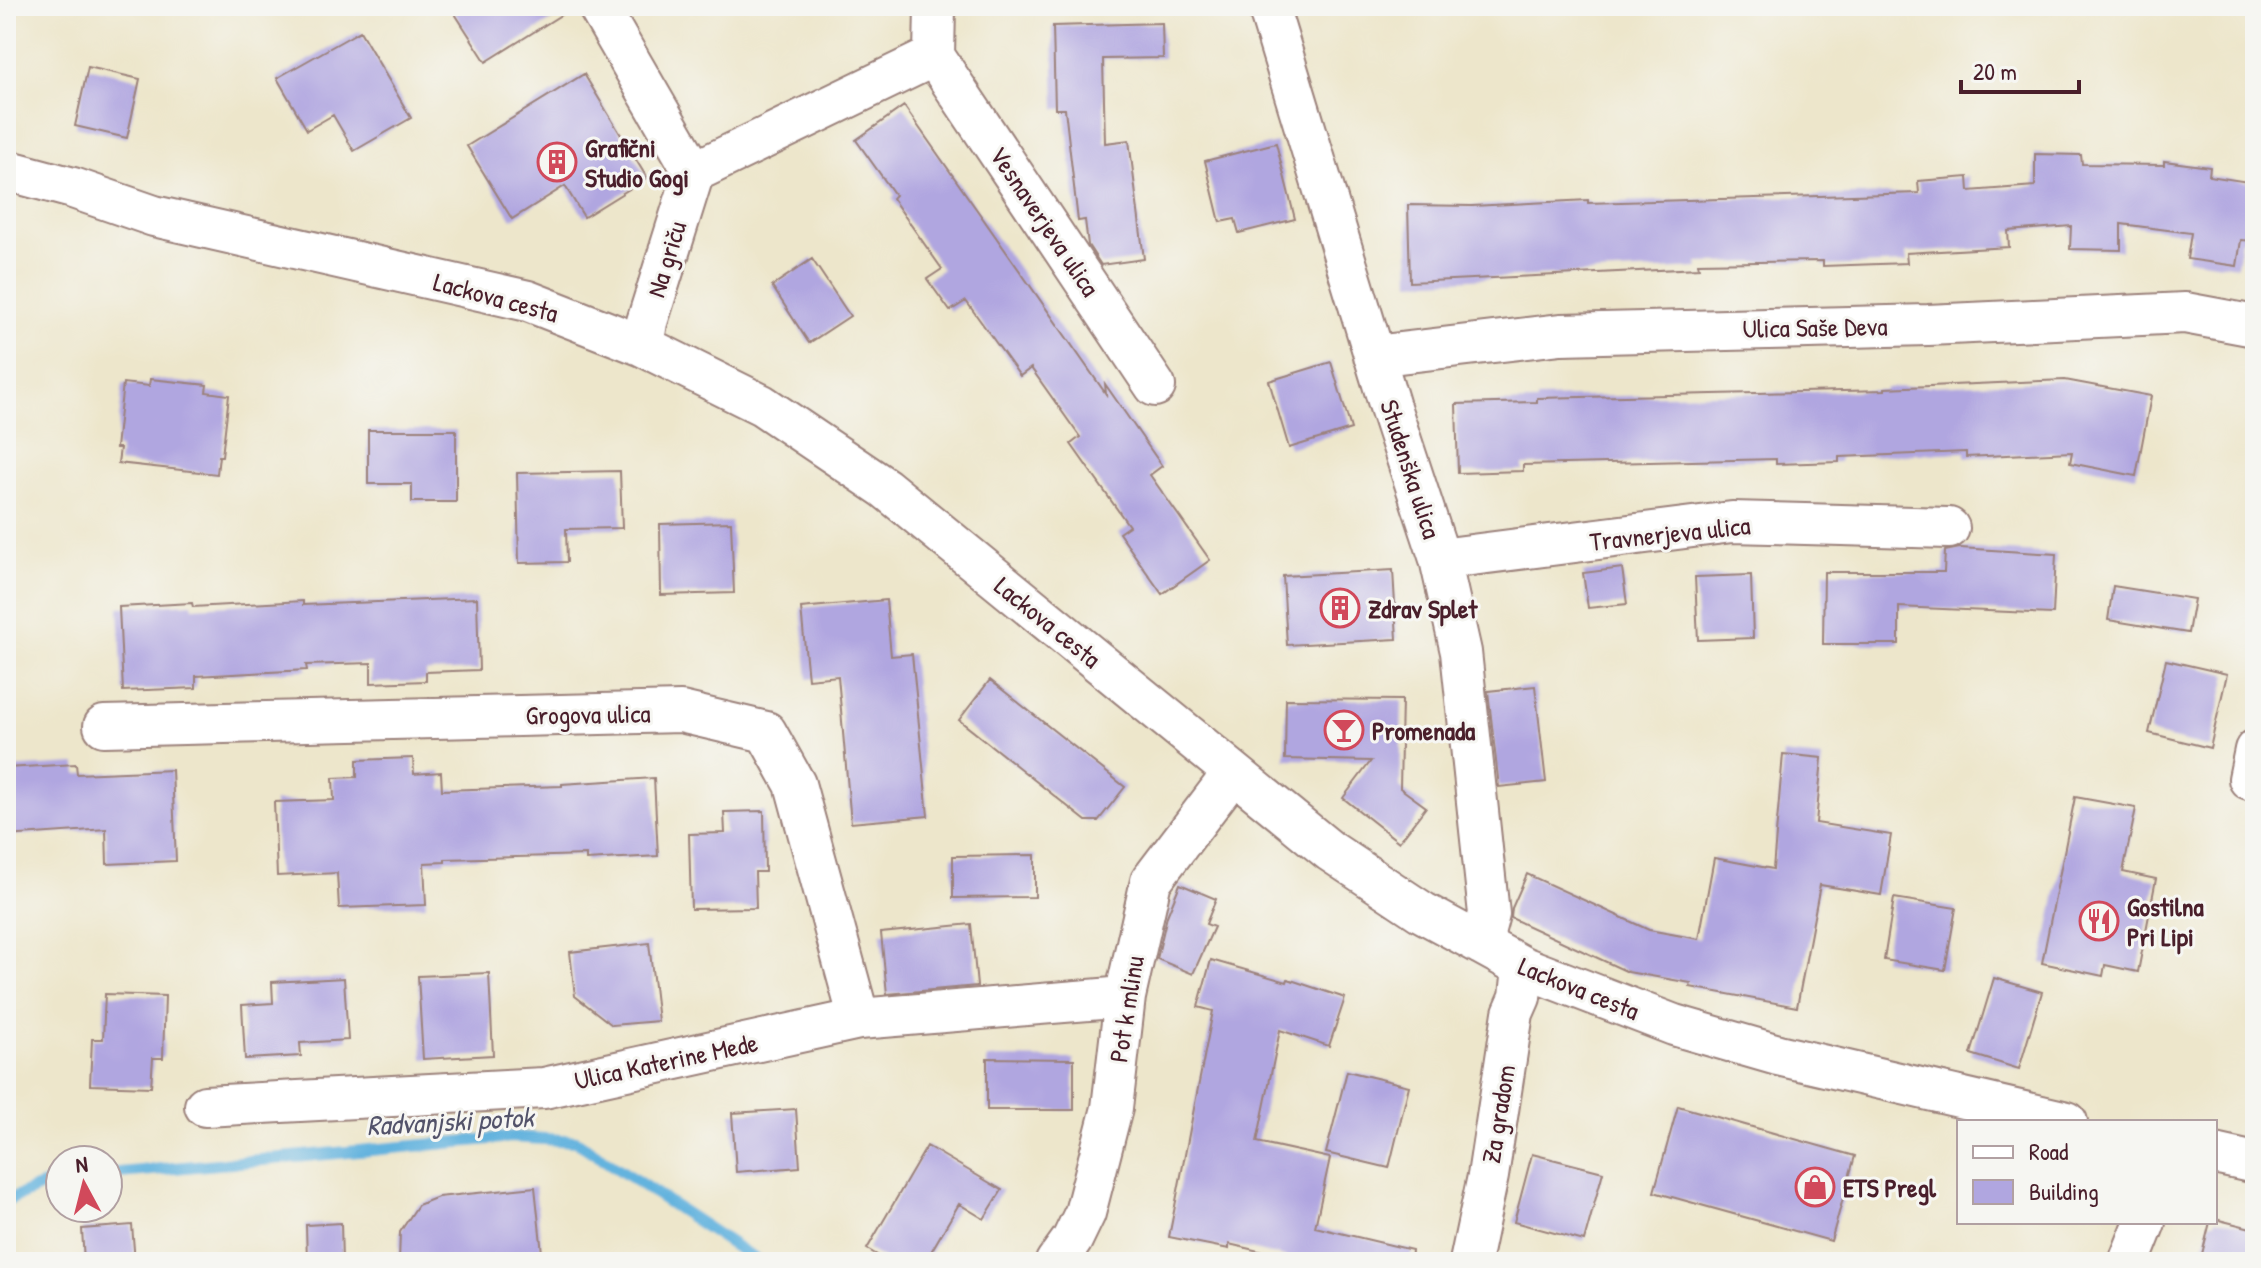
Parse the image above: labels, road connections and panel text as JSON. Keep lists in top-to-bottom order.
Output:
{
  "streets": {
    "street": [
      "Vesnaverjeva ulica",
      "Na griču",
      "Lackova cesta",
      "Ulica Saše Deva",
      "Studenška ulica",
      "Travnerjeva ulica",
      "Grogova ulica",
      "Pot k mlinu",
      "Ulica Katerine Mede",
      "Za gradom"
    ]
  },
  "crossings": [
    ["Na griču", "Lackova cesta"],
    ["Lackova cesta", "Studenška ulica"],
    ["Lackova cesta", "Pot k mlinu"],
    ["Lackova cesta", "Za gradom"],
    ["Ulica Saše Deva", "Studenška ulica"],
    ["Studenška ulica", "Travnerjeva ulica"],
    ["Grogova ulica", "Ulica Katerine Mede"],
    ["Pot k mlinu", "Ulica Katerine Mede"]
  ],
  "water": ["Radvanjski potok"],
  "places": {
    "building": ["Grafični Studio Gogi", "Zdrav Splet"],
    "bar": ["Promenada"],
    "restaurant": ["Gostilna Pri Lipi"],
    "shop": ["ETS Pregl"]
  },
  "legend": ["Road", "Building"],
  "scale_bar": "20 m",
  "north": "top"
}
